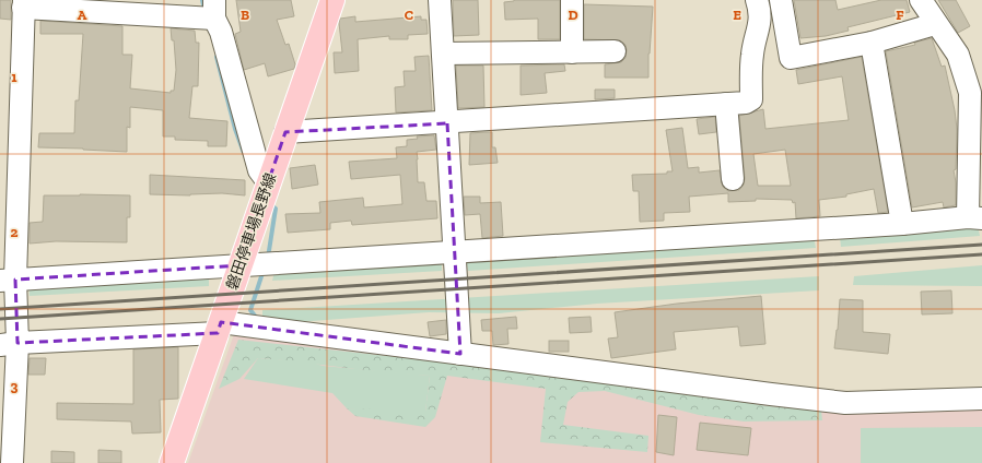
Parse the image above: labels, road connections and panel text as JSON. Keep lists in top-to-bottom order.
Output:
{
  "streets": {
    "main road": ["磐田停車場長野線"]
  },
  "grid": {
    "columns": [
      "A",
      "B",
      "C",
      "D",
      "E",
      "F"
    ],
    "rows": ["1", "2", "3"]
  }
}
